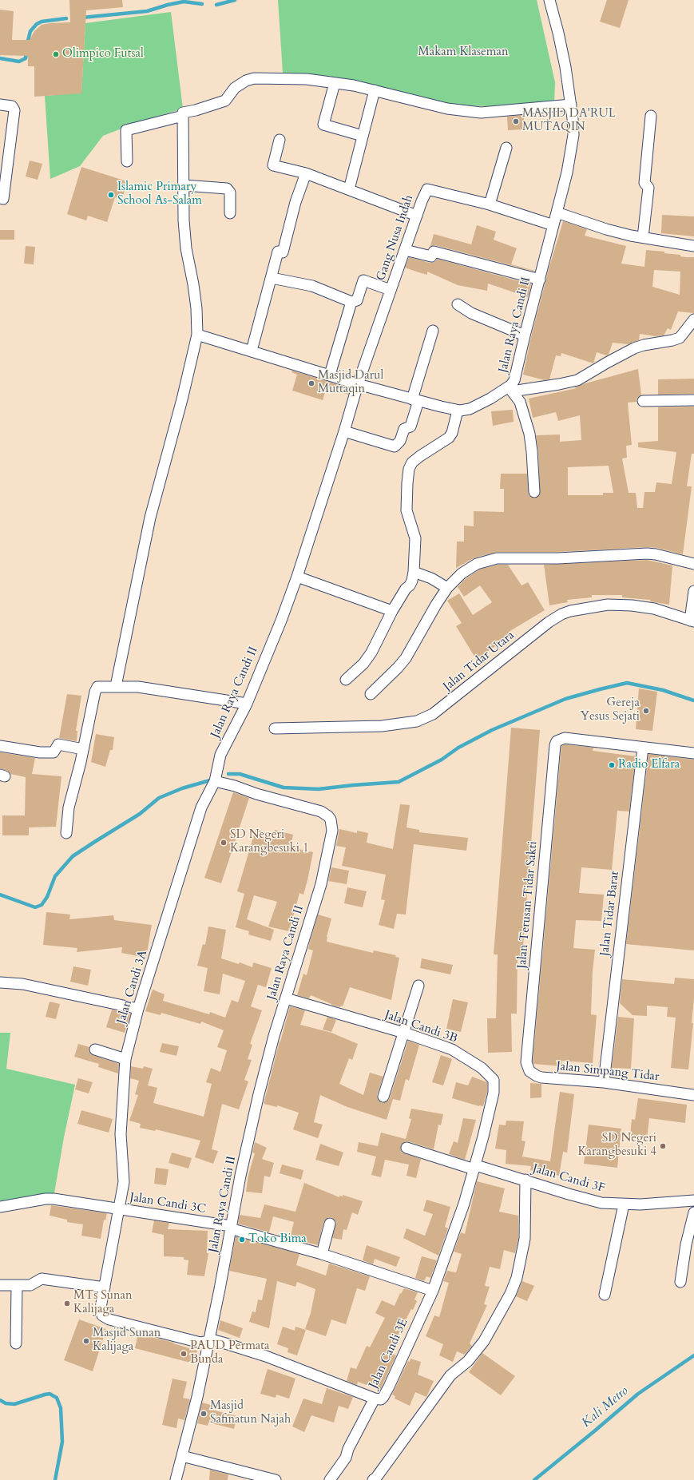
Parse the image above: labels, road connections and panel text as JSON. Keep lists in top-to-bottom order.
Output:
{
  "streets": {
    "street": [
      "Gang Nusa Indah",
      "Jalan Raya Candi II",
      "Jalan Tidar Utara",
      "Jalan Terusan Tidar Sakti",
      "Jalan Tidar Barat",
      "Jalan Candi 3A",
      "Jalan Candi 3B",
      "Jalan Simpang Tidar",
      "Jalan Candi 3F",
      "Jalan Candi 3C",
      "Jalan Candi 3E"
    ]
  },
  "crossings": [
    ["Gang Nusa Indah", "Jalan Raya Candi II"],
    ["Jalan Raya Candi II", "Jalan Candi 3A"],
    ["Jalan Raya Candi II", "Jalan Candi 3B"],
    ["Jalan Raya Candi II", "Jalan Candi 3C"],
    ["Jalan Raya Candi II", "Jalan Candi 3E"],
    ["Jalan Terusan Tidar Sakti", "Jalan Tidar Barat"],
    ["Jalan Terusan Tidar Sakti", "Jalan Simpang Tidar"],
    ["Jalan Tidar Barat", "Jalan Simpang Tidar"],
    ["Jalan Candi 3A", "Jalan Candi 3C"],
    ["Jalan Candi 3A", "Jalan Candi 3E"],
    ["Jalan Candi 3B", "Jalan Candi 3F"],
    ["Jalan Candi 3B", "Jalan Candi 3E"],
    ["Jalan Candi 3F", "Jalan Candi 3E"],
    ["Jalan Candi 3C", "Jalan Candi 3E"]
  ],
  "water": ["Kali Metro"],
  "parks": ["Makam Klaseman"],
  "places": [
    "Olimpico Futsal",
    "MASJID DA'RUL MUTAQIN",
    "Islamic Primary School As-Salam",
    "Masjid Darul Muttaqin",
    "Gereja Yesus Sejati",
    "Radio Elfara",
    "SD Negeri Karangbesuki 1",
    "SD Negeri Karangbesuki 4",
    "Toko Bima",
    "MTs Sunan Kalijaga",
    "Masjid Sunan Kalijaga",
    "PAUD Permata Bunda",
    "Masjid Safinatun Najah"
  ]
}
